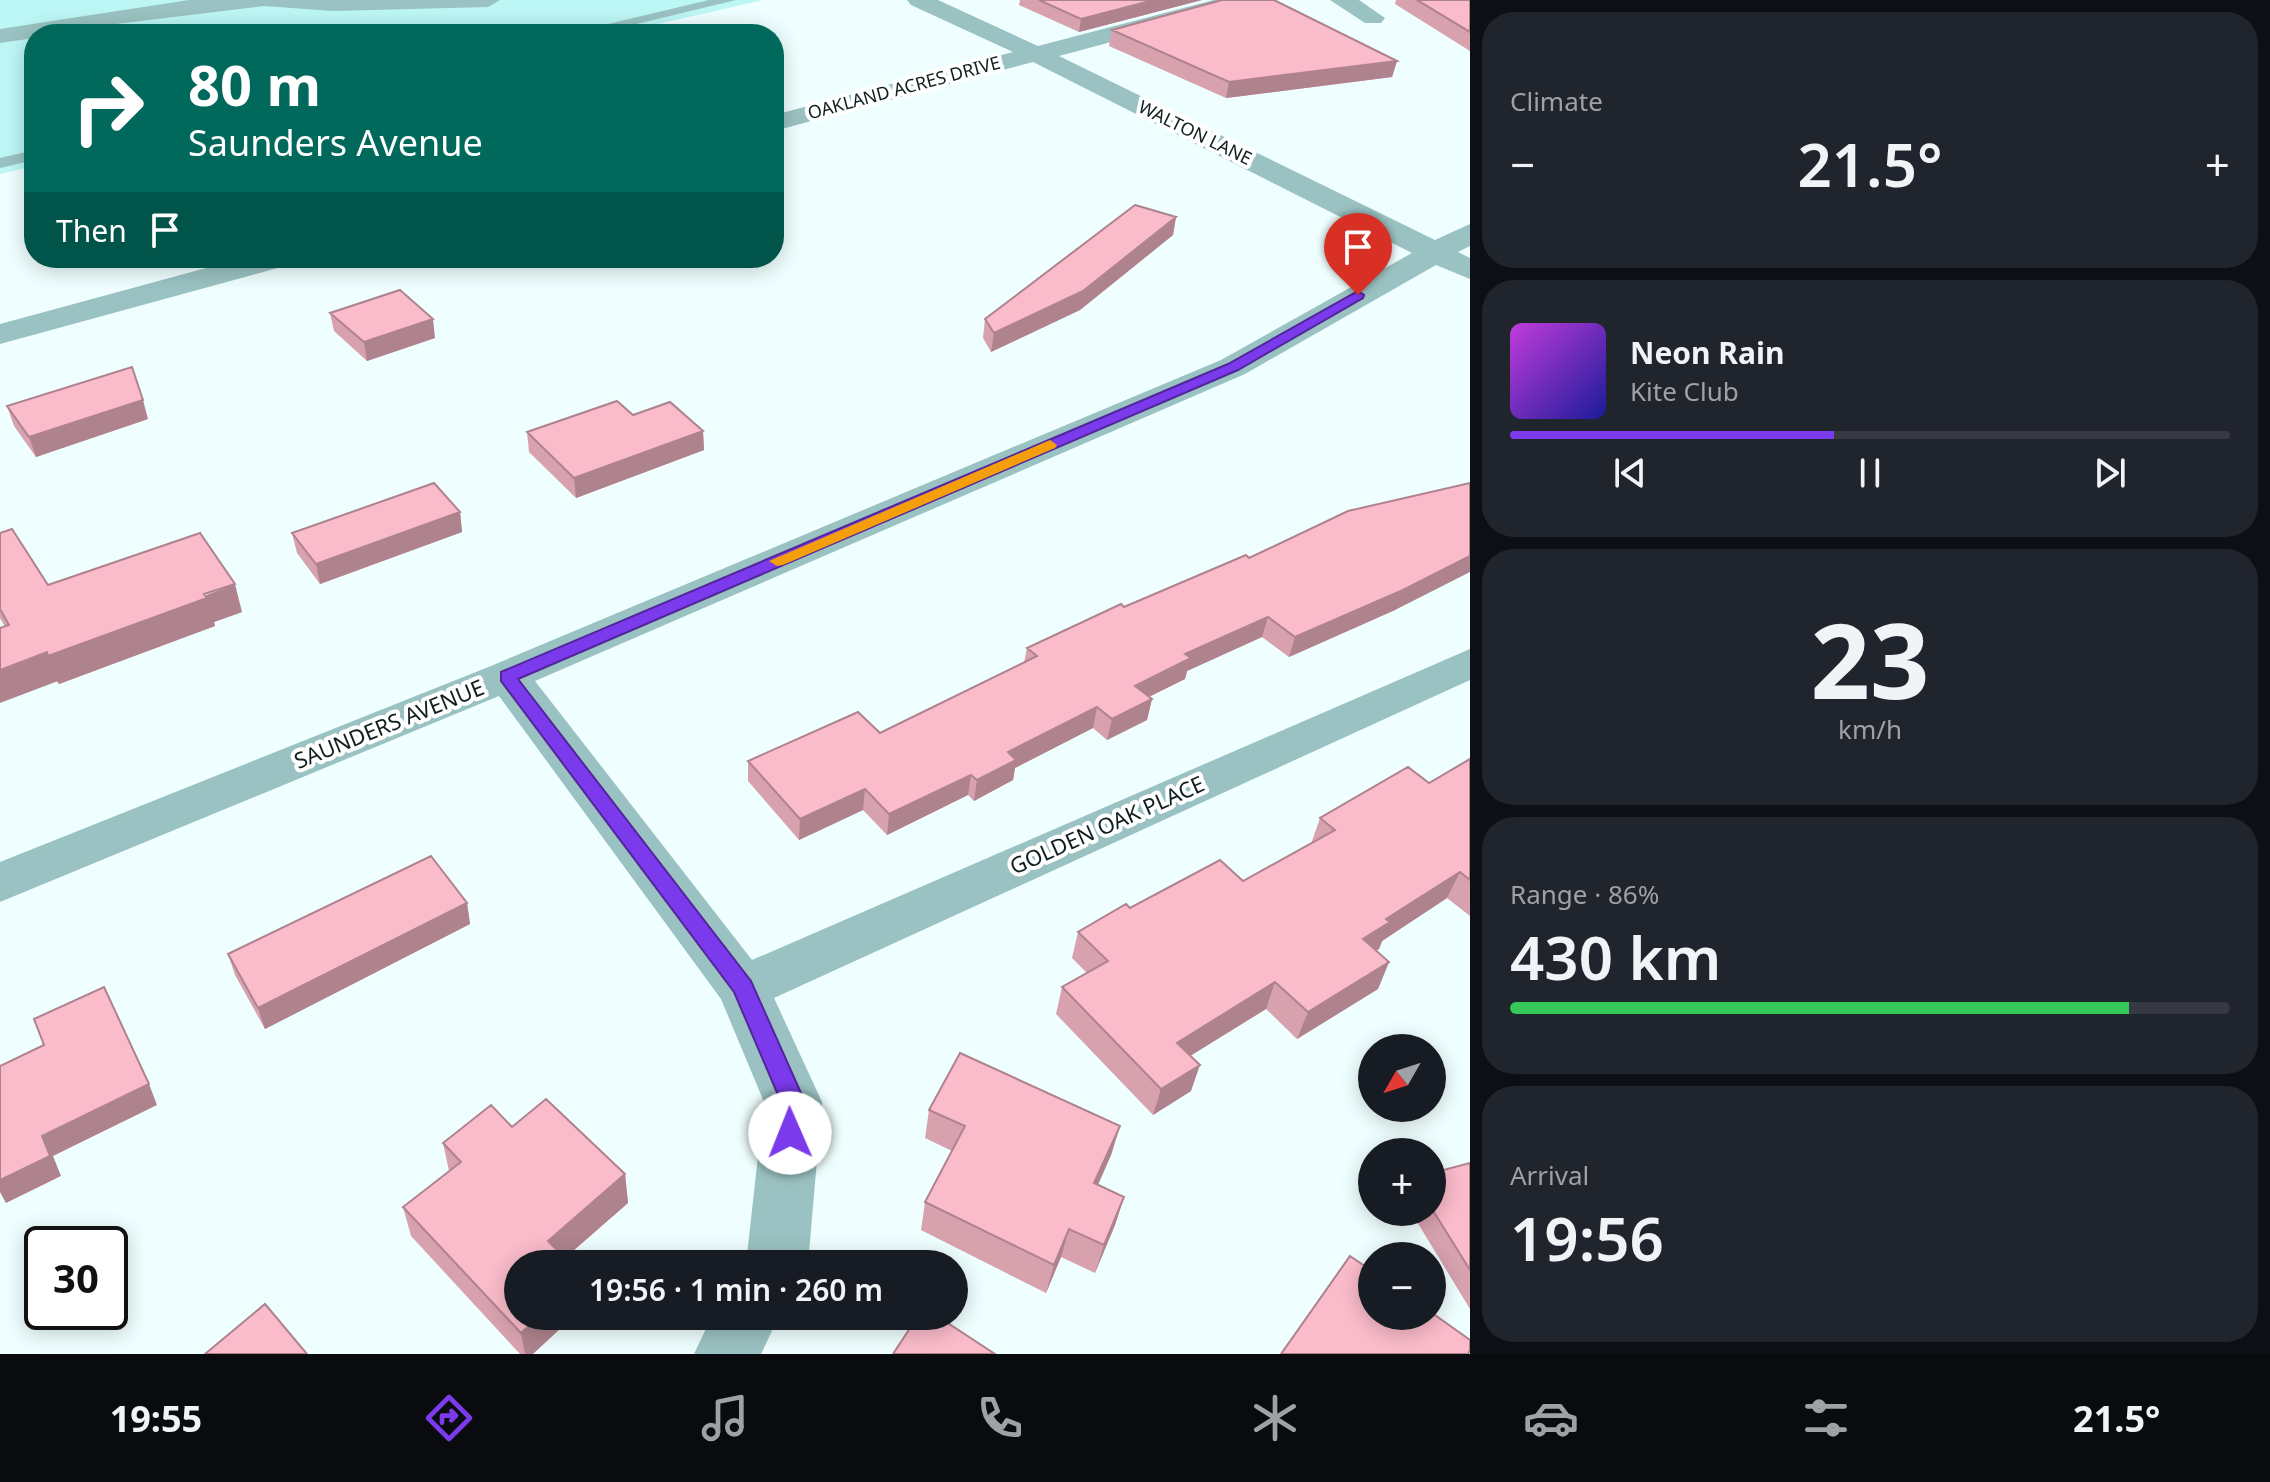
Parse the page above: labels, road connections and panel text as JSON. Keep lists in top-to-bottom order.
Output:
{
  "streets": {
    "street": [
      "OAKLAND ACRES DRIVE",
      "WALTON LANE",
      "SAUNDERS AVENUE",
      "GOLDEN OAK PLACE"
    ]
  },
  "crossings": [
    ["OAKLAND ACRES DRIVE", "WALTON LANE"],
    ["WALTON LANE", "SAUNDERS AVENUE"]
  ],
  "north": "bottom left",
  "page": {
    "tile": [
      "Climate",
      ["23", "km/h"],
      ["Range · 86%", "430 km"],
      ["Arrival", "19:56"]
    ],
    "turn": ["80 m", "Saunders Avenue"],
    "heat": ["−", "21.5°", "+"],
    "then": "Then",
    "song": ["Neon Rain", "Kite Club"],
    "map_buttons": ["+", "−"],
    "limit": "30",
    "trip": "19:56 · 1 min · 260 m",
    "tabs": ["19:55", "21.5°"]
  }
}
